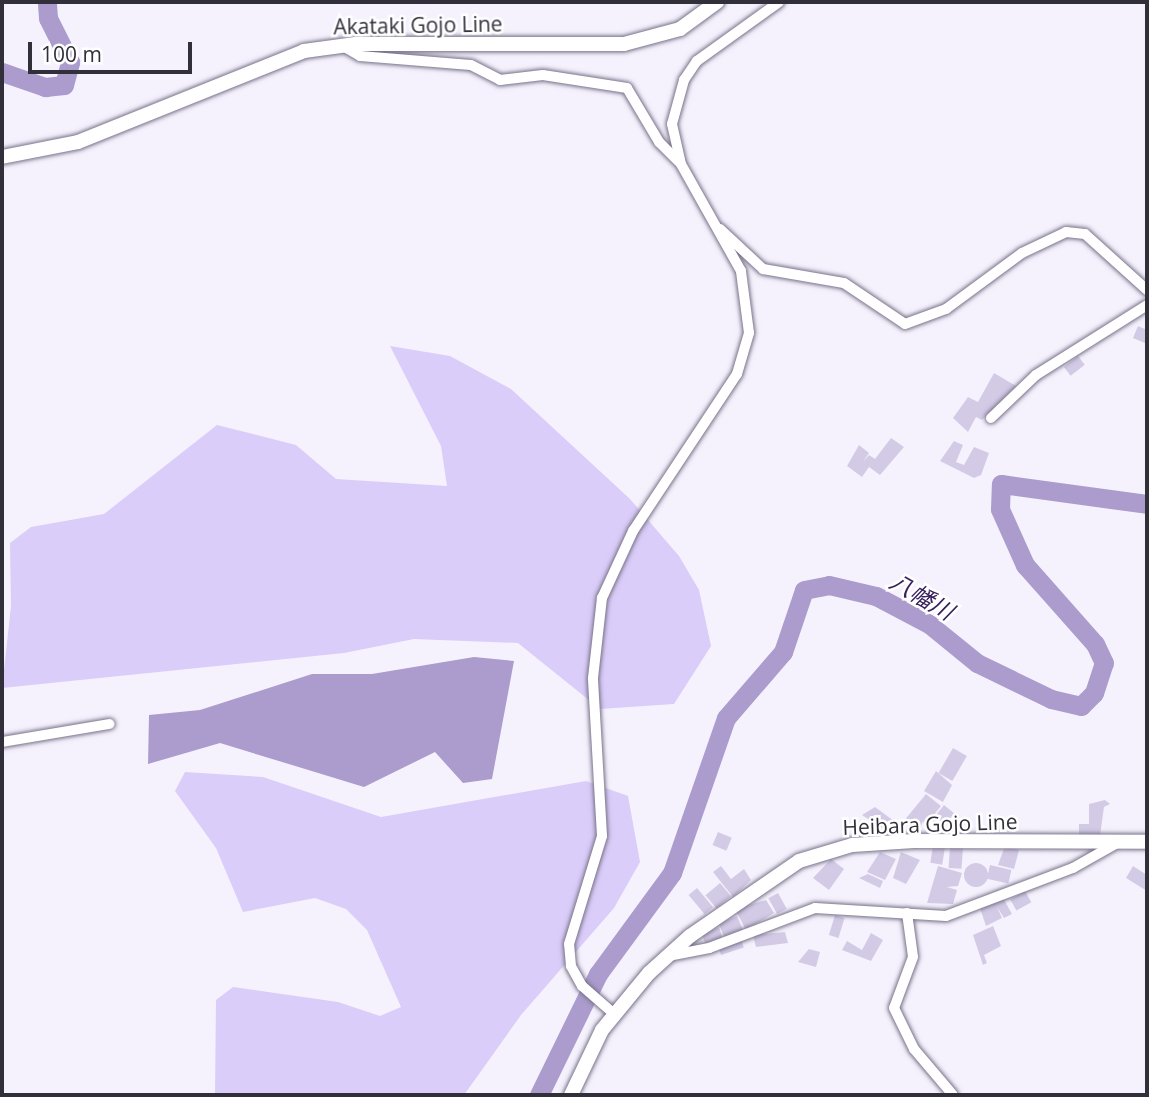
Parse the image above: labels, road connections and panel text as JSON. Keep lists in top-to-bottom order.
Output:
{
  "streets": {
    "main road": ["Akataki Gojo Line", "Heibara Gojo Line"]
  },
  "water": ["八幡川"],
  "scale_bar": "100 m"
}
